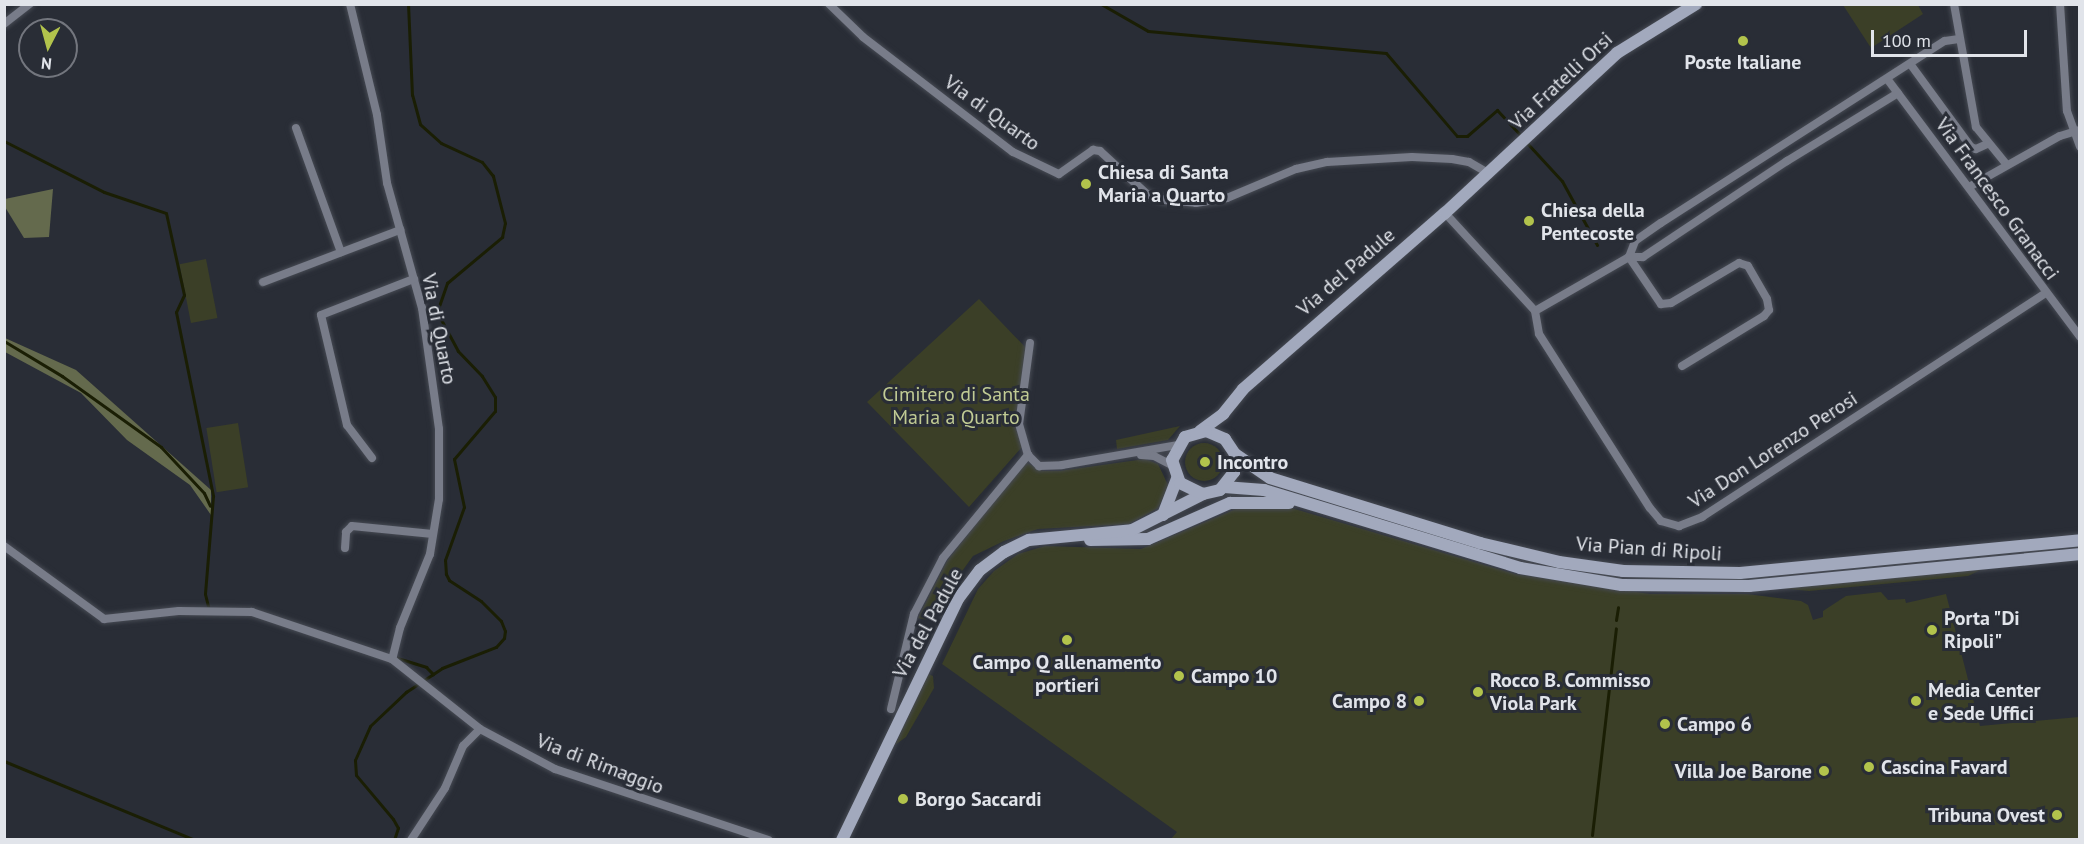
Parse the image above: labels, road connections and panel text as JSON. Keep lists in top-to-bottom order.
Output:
{
  "streets": {
    "main road": ["Via Fratelli Orsi", "Via del Padule", "Via Pian di Ripoli"],
    "street": [
      "Via di Quarto",
      "Via Francesco Granacci",
      "Via Don Lorenzo Perosi",
      "Via di Rimaggio"
    ]
  },
  "crossings": [
    ["Via Fratelli Orsi", "Via di Quarto"],
    ["Via Fratelli Orsi", "Via del Padule"],
    ["Via di Quarto", "Via del Padule"],
    ["Via di Quarto", "Via di Rimaggio"],
    ["Via Francesco Granacci", "Via Don Lorenzo Perosi"],
    ["Via del Padule", "Via Pian di Ripoli"]
  ],
  "parks": ["Cimitero di Santa Maria a Quarto"],
  "places": [
    "Poste Italiane",
    "Chiesa di Santa Maria a Quarto",
    "Chiesa della Pentecoste",
    "Incontro",
    "Porta \"Di Ripoli\"",
    "Campo Q allenamento portieri",
    "Campo 10",
    "Rocco B. Commisso Viola Park",
    "Campo 8",
    "Media Center e Sede Uffici",
    "Campo 6",
    "Cascina Favard",
    "Villa Joe Barone",
    "Borgo Saccardi",
    "Tribuna Ovest"
  ],
  "scale_bar": "100 m",
  "north": "bottom"
}
